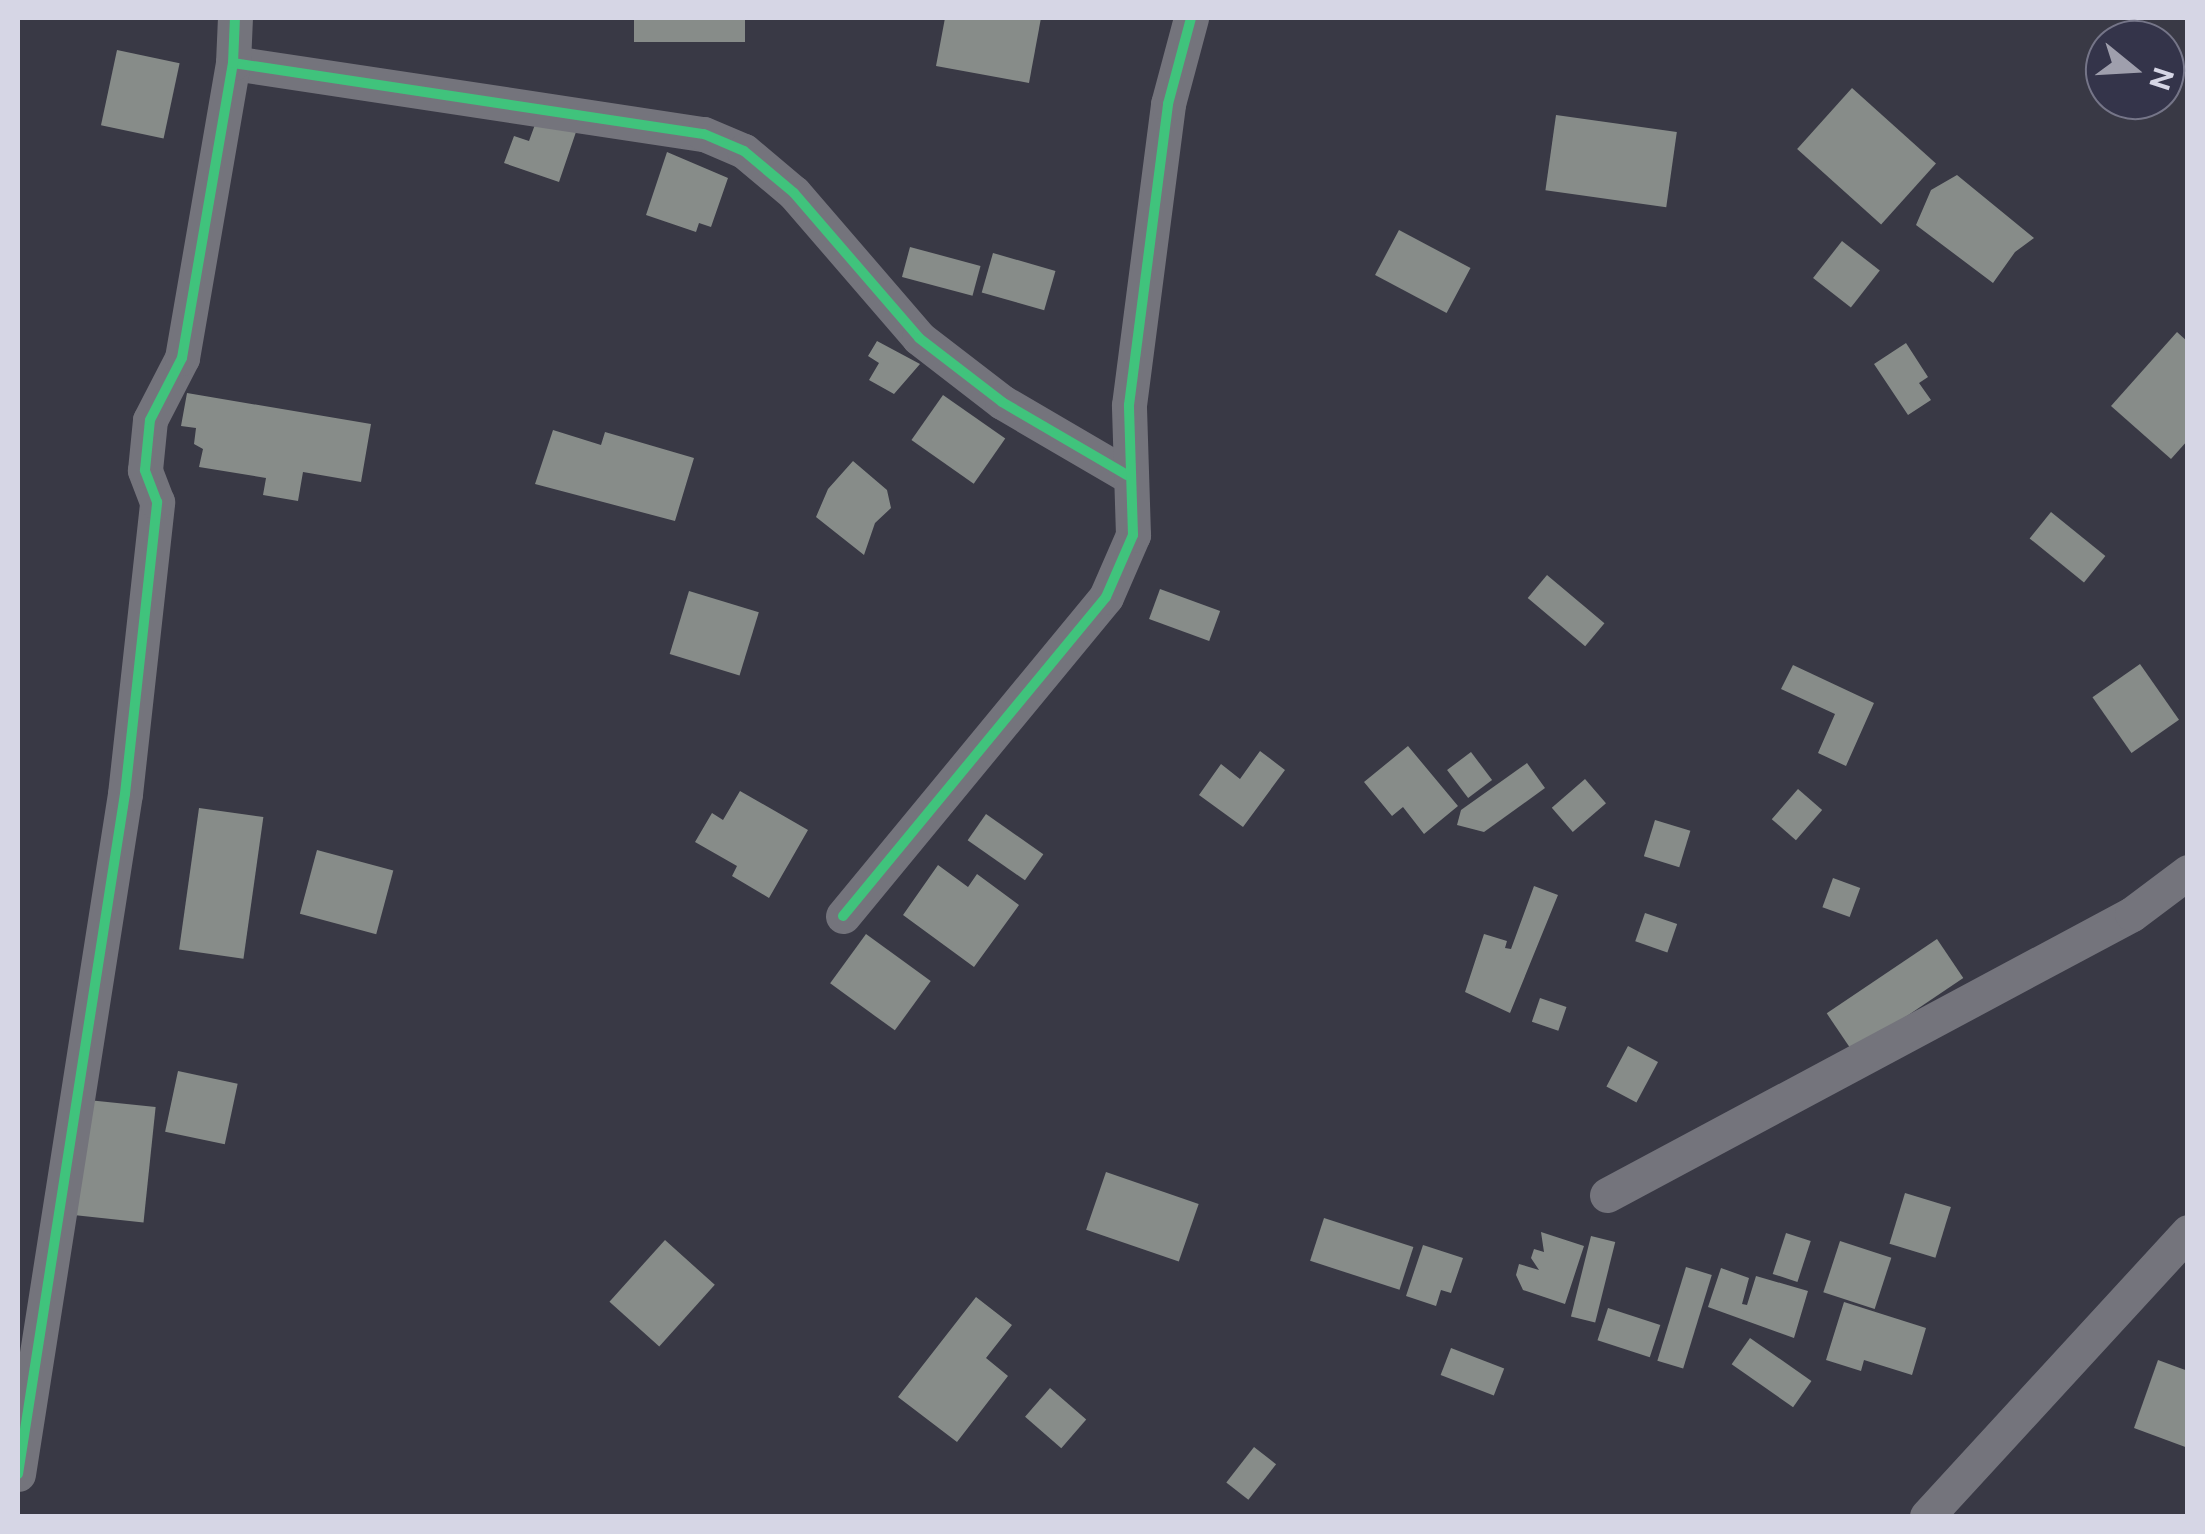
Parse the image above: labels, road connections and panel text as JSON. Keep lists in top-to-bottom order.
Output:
{
  "north": "right"
}
